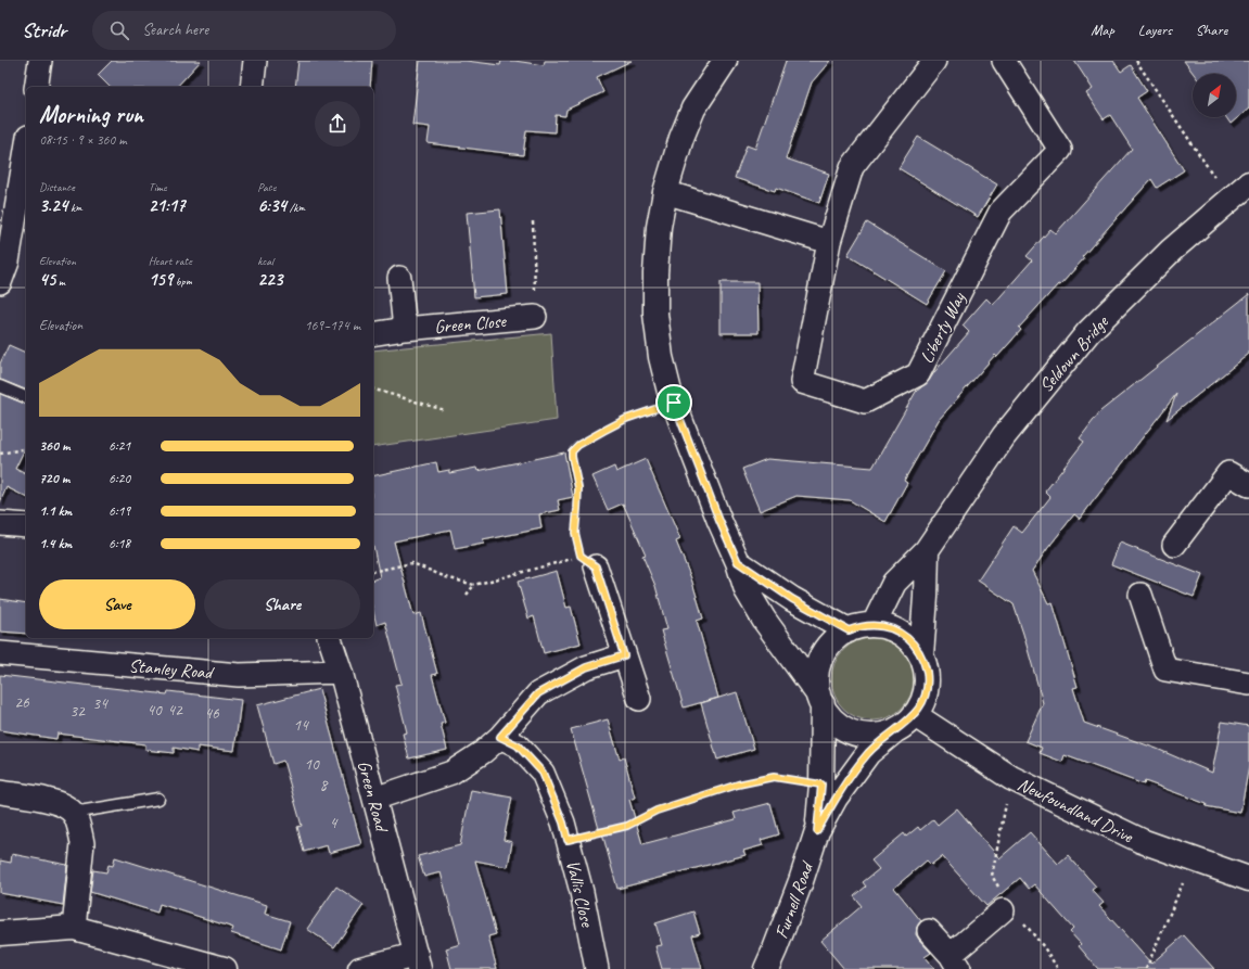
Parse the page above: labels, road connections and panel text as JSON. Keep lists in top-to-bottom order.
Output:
{
  "streets": {
    "street": [
      "Green Close",
      "Liberty Way",
      "Seldown Bridge",
      "Stanley Road",
      "Green Road",
      "Newfoundland Drive",
      "Vallis Close",
      "Furnell Road"
    ]
  },
  "crossings": [
    ["Seldown Bridge", "Newfoundland Drive"],
    ["Seldown Bridge", "Furnell Road"],
    ["Stanley Road", "Green Road"],
    ["Newfoundland Drive", "Furnell Road"]
  ],
  "house_numbers": [
    "26",
    "34",
    "40",
    "42",
    "32",
    "46",
    "14",
    "10",
    "8",
    "4"
  ],
  "north": "top right",
  "page": {
    "header": "Stridr",
    "search": "Search here",
    "nav": ["Map", "Layers", "Share"],
    "heading": ["Morning run", "08:15 · 9 × 360 m"],
    "stats": [
      ["Distance", "3.24 km"],
      ["Time", "21:17"],
      ["Pace", "6:34 /km"],
      ["Elevation", "45 m"],
      ["Heart rate", "159 bpm"],
      ["kcal", "223"]
    ],
    "chart": ["Elevation", "169–174 m"],
    "list": [
      {
        "name": "360 m",
        "note": "6:21"
      },
      {
        "name": "720 m",
        "note": "6:20"
      },
      {
        "name": "1.1 km",
        "note": "6:19"
      },
      {
        "name": "1.4 km",
        "note": "6:18"
      }
    ],
    "buttons": ["Save", "Share"]
  }
}
